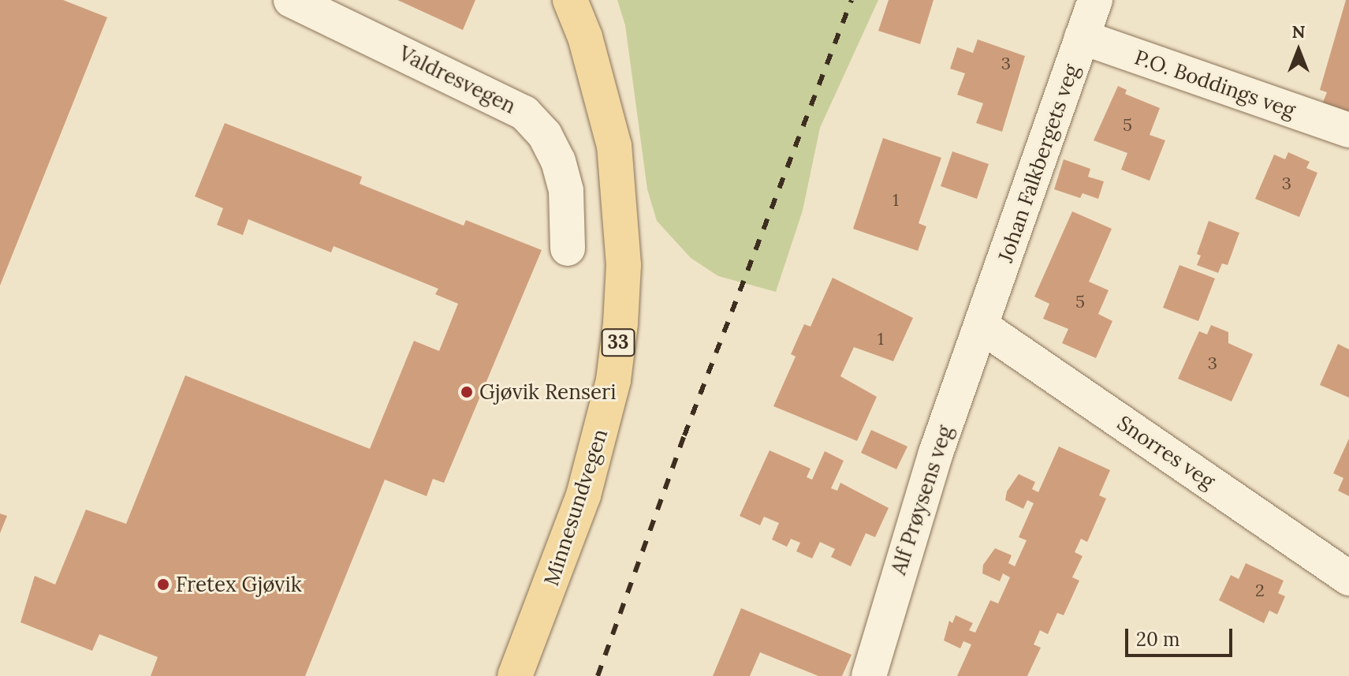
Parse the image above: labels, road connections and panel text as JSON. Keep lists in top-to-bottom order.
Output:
{
  "streets": {
    "main road": ["33", "Minnesundvegen"],
    "street": [
      "Valdresvegen",
      "P.O. Boddings veg",
      "Johan Falkbergets veg",
      "Snorres veg",
      "Alf Prøysens veg"
    ]
  },
  "crossings": [
    ["P.O. Boddings veg", "Johan Falkbergets veg"],
    ["Johan Falkbergets veg", "Snorres veg"],
    ["Johan Falkbergets veg", "Alf Prøysens veg"],
    ["Snorres veg", "Alf Prøysens veg"]
  ],
  "places": ["Gjøvik Renseri", "Fretex Gjøvik"],
  "house_numbers": [
    "3",
    "5",
    "3",
    "1",
    "5",
    "1",
    "3",
    "2"
  ],
  "scale_bar": "20 m",
  "north": "top"
}
